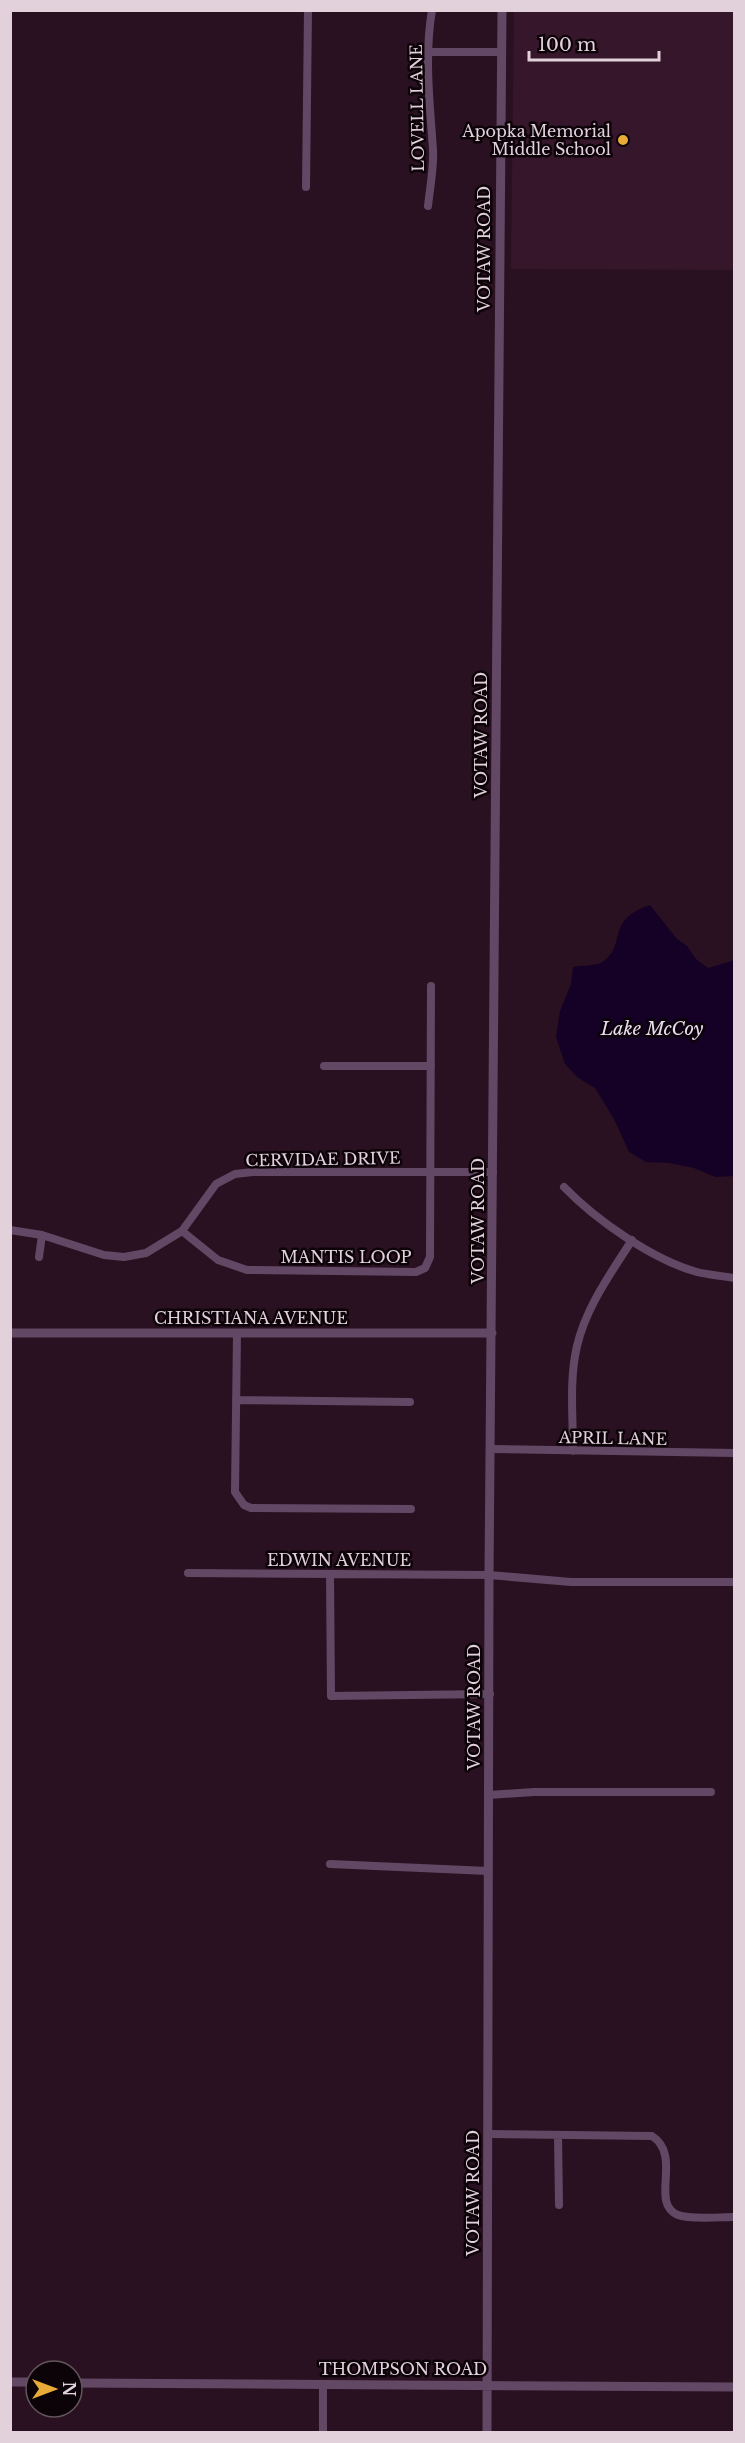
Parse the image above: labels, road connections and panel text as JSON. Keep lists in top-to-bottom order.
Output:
{
  "streets": {
    "street": [
      "LOVELL LANE",
      "VOTAW ROAD",
      "CERVIDAE DRIVE",
      "MANTIS LOOP",
      "CHRISTIANA AVENUE",
      "APRIL LANE",
      "EDWIN AVENUE",
      "THOMPSON ROAD"
    ]
  },
  "crossings": [
    ["VOTAW ROAD", "CERVIDAE DRIVE"],
    ["VOTAW ROAD", "CHRISTIANA AVENUE"],
    ["VOTAW ROAD", "APRIL LANE"],
    ["VOTAW ROAD", "EDWIN AVENUE"],
    ["VOTAW ROAD", "THOMPSON ROAD"],
    ["CERVIDAE DRIVE", "MANTIS LOOP"]
  ],
  "water": ["Lake McCoy"],
  "places": ["Apopka Memorial Middle School"],
  "scale_bar": "100 m",
  "north": "right"
}
